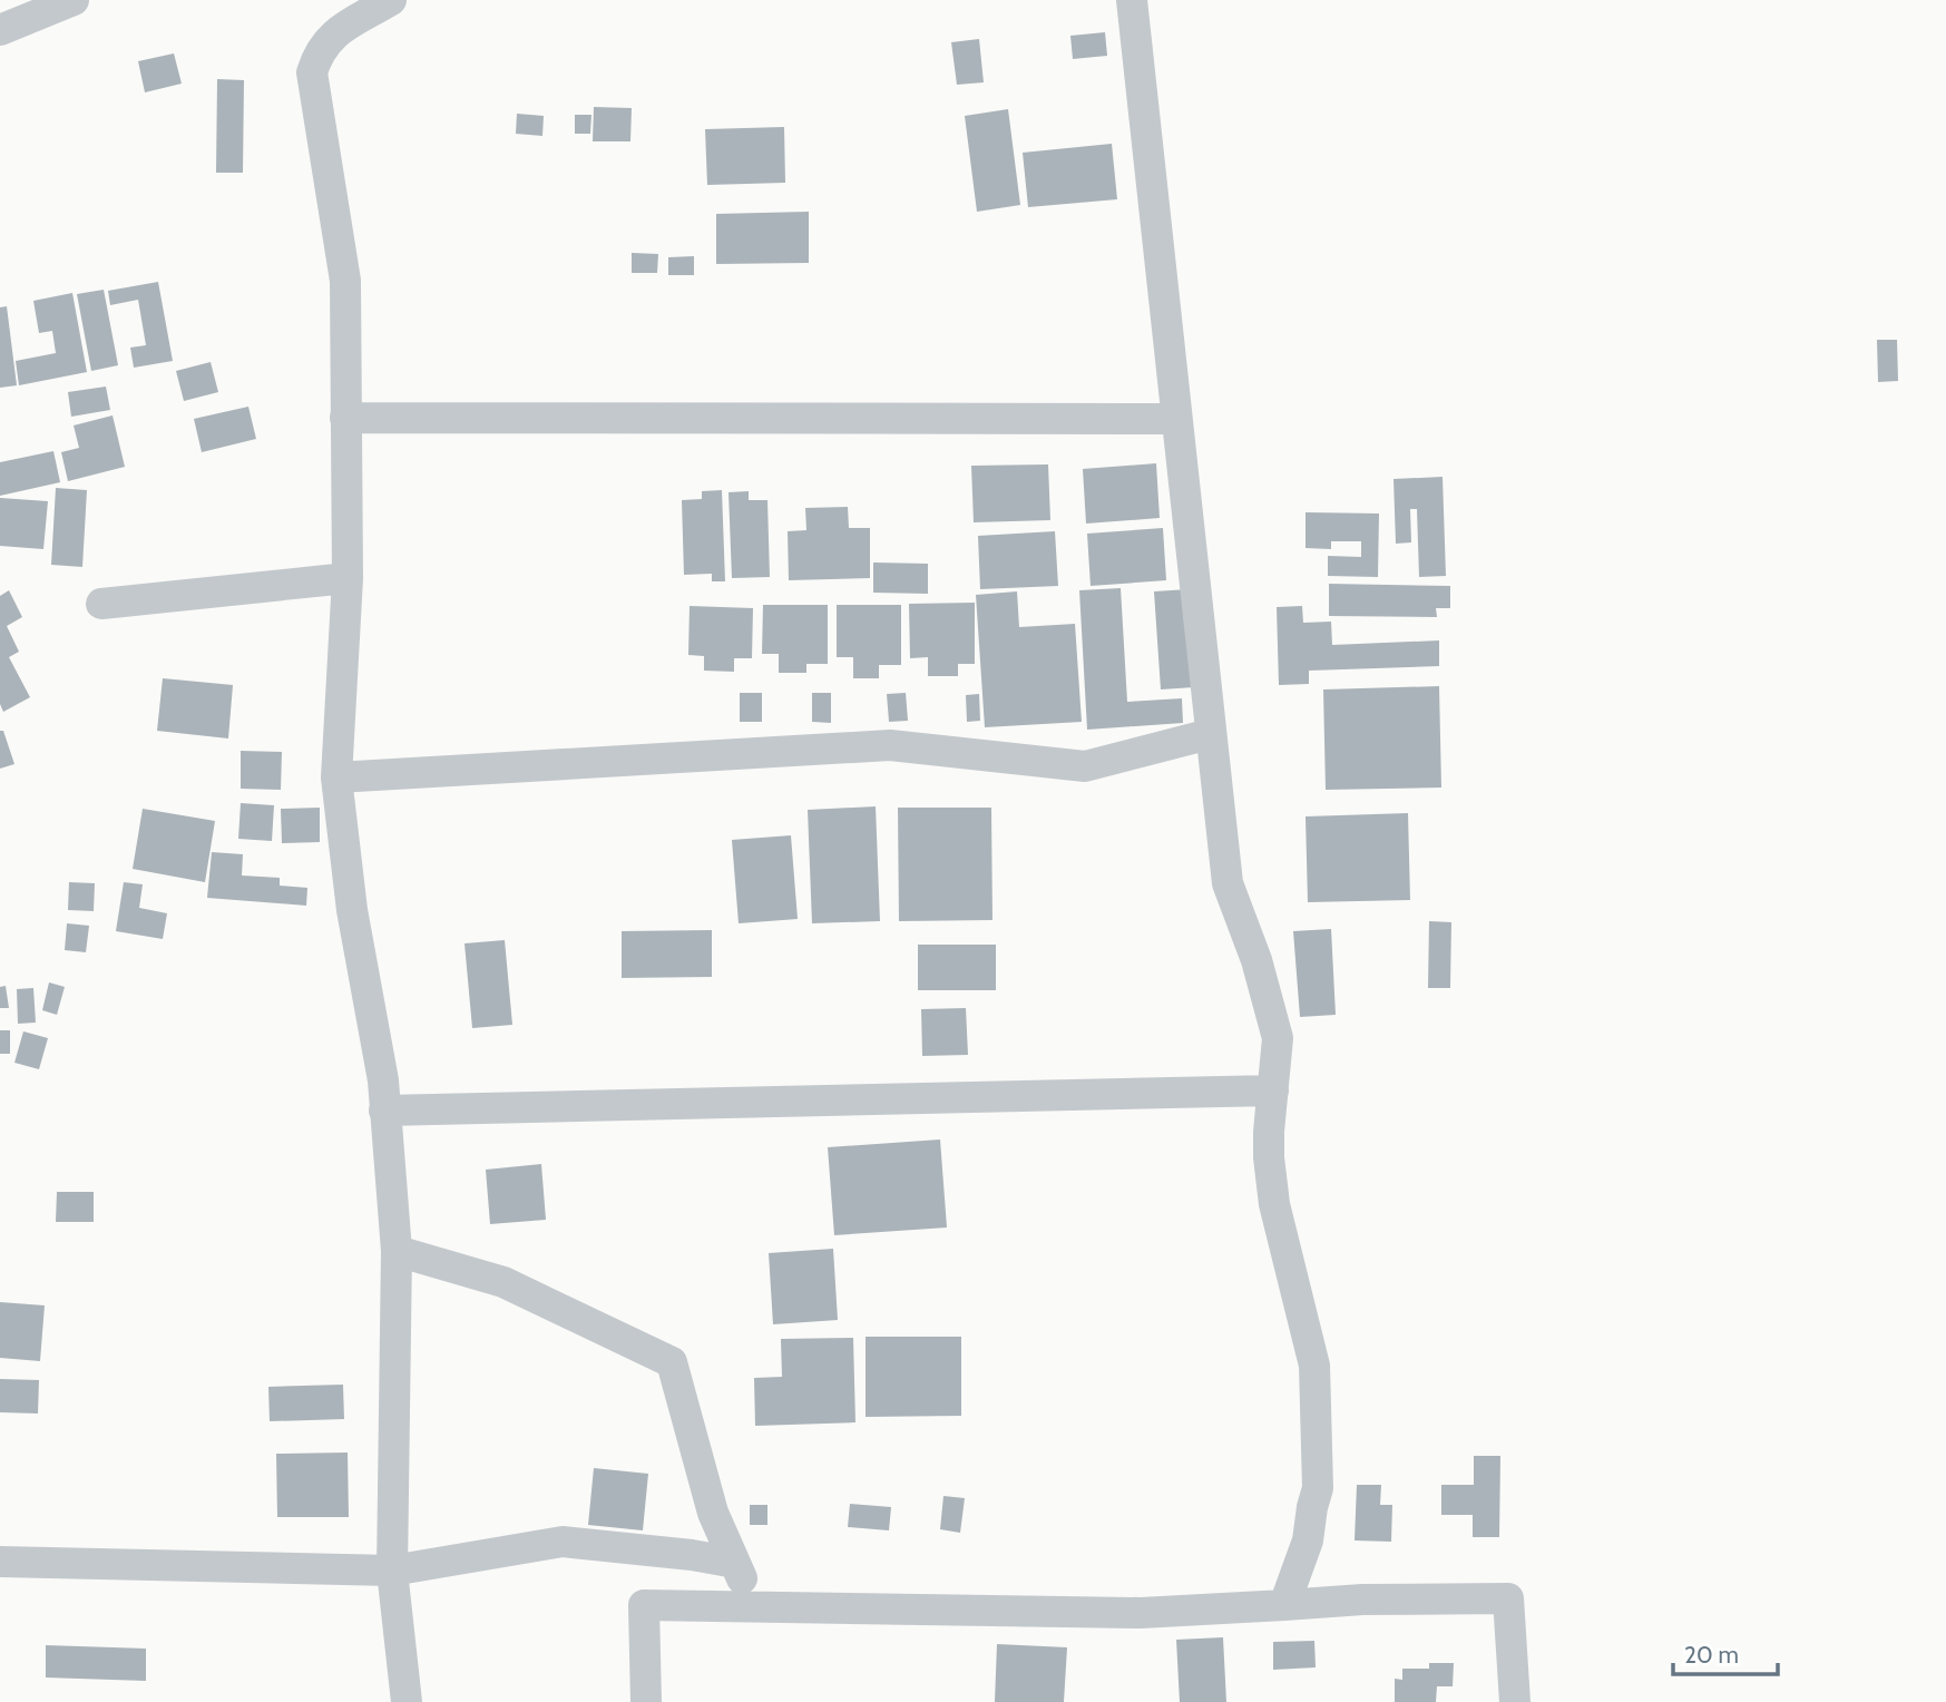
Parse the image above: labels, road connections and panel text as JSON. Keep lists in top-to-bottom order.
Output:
{
  "scale_bar": "20 m"
}
